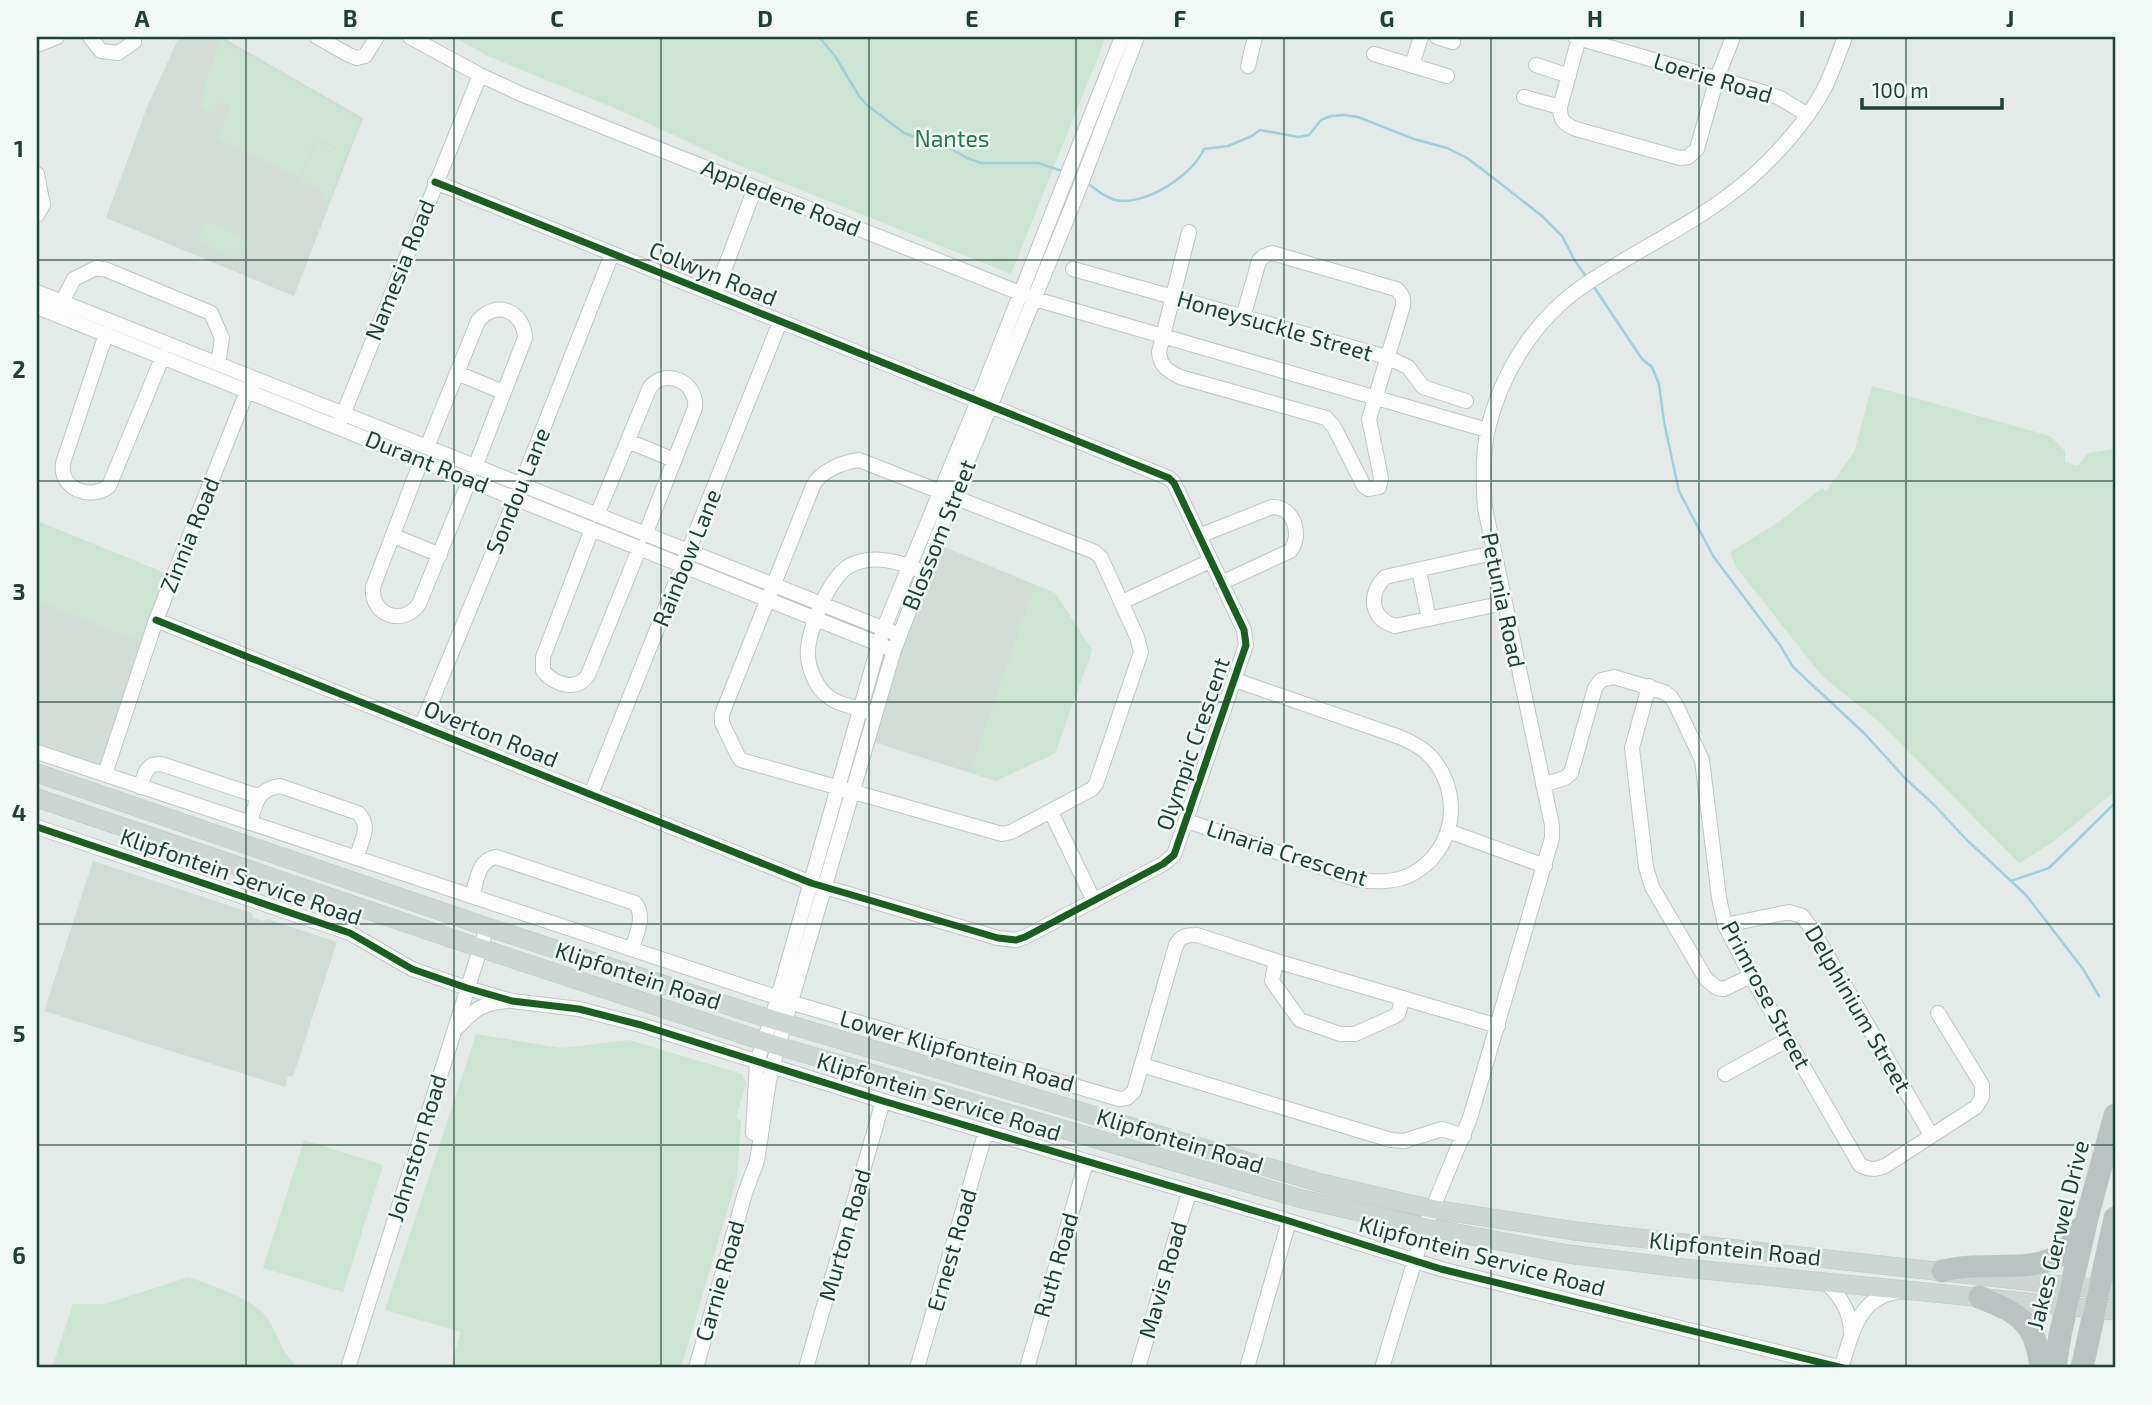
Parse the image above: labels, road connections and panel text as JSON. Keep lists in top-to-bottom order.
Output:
{
  "streets": {
    "highway": ["Jakes Gerwel Drive"],
    "main road": ["Klipfontein Road"],
    "street": [
      "Loerie Road",
      "Appledene Road",
      "Namesia Road",
      "Colwyn Road",
      "Honeysuckle Street",
      "Durant Road",
      "Sondou Lane",
      "Zinnia Road",
      "Blossom Street",
      "Rainbow Lane",
      "Petunia Road",
      "Overton Road",
      "Olympic Crescent",
      "Linaria Crescent",
      "Klipfontein Service Road",
      "Primrose Street",
      "Delphinium Street",
      "Lower Klipfontein Road",
      "Johnston Road",
      "Murton Road",
      "Ernest Road",
      "Ruth Road",
      "Mavis Road",
      "Carnie Road"
    ]
  },
  "crossings": [
    ["Loerie Road", "Petunia Road"],
    ["Appledene Road", "Namesia Road"],
    ["Appledene Road", "Blossom Street"],
    ["Appledene Road", "Petunia Road"],
    ["Namesia Road", "Colwyn Road"],
    ["Namesia Road", "Durant Road"],
    ["Colwyn Road", "Sondou Lane"],
    ["Colwyn Road", "Blossom Street"],
    ["Colwyn Road", "Rainbow Lane"],
    ["Colwyn Road", "Olympic Crescent"],
    ["Durant Road", "Sondou Lane"],
    ["Durant Road", "Zinnia Road"],
    ["Durant Road", "Blossom Street"],
    ["Durant Road", "Rainbow Lane"],
    ["Sondou Lane", "Overton Road"],
    ["Zinnia Road", "Overton Road"],
    ["Zinnia Road", "Lower Klipfontein Road"],
    ["Blossom Street", "Overton Road"],
    ["Blossom Street", "Olympic Crescent"],
    ["Blossom Street", "Klipfontein Road"],
    ["Blossom Street", "Lower Klipfontein Road"],
    ["Blossom Street", "Carnie Road"],
    ["Rainbow Lane", "Overton Road"],
    ["Petunia Road", "Klipfontein Service Road"],
    ["Petunia Road", "Klipfontein Road"],
    ["Petunia Road", "Primrose Street"],
    ["Overton Road", "Olympic Crescent"],
    ["Olympic Crescent", "Linaria Crescent"],
    ["Klipfontein Service Road", "Johnston Road"],
    ["Klipfontein Service Road", "Murton Road"],
    ["Klipfontein Service Road", "Ernest Road"],
    ["Klipfontein Service Road", "Ruth Road"],
    ["Klipfontein Service Road", "Mavis Road"],
    ["Klipfontein Service Road", "Carnie Road"],
    ["Klipfontein Road", "Johnston Road"],
    ["Klipfontein Road", "Jakes Gerwel Drive"],
    ["Klipfontein Road", "Carnie Road"],
    ["Primrose Street", "Delphinium Street"]
  ],
  "parks": ["Nantes"],
  "scale_bar": "100 m",
  "grid": {
    "columns": [
      "A",
      "B",
      "C",
      "D",
      "E",
      "F",
      "G",
      "H",
      "I",
      "J"
    ],
    "rows": [
      "1",
      "2",
      "3",
      "4",
      "5",
      "6"
    ]
  }
}
